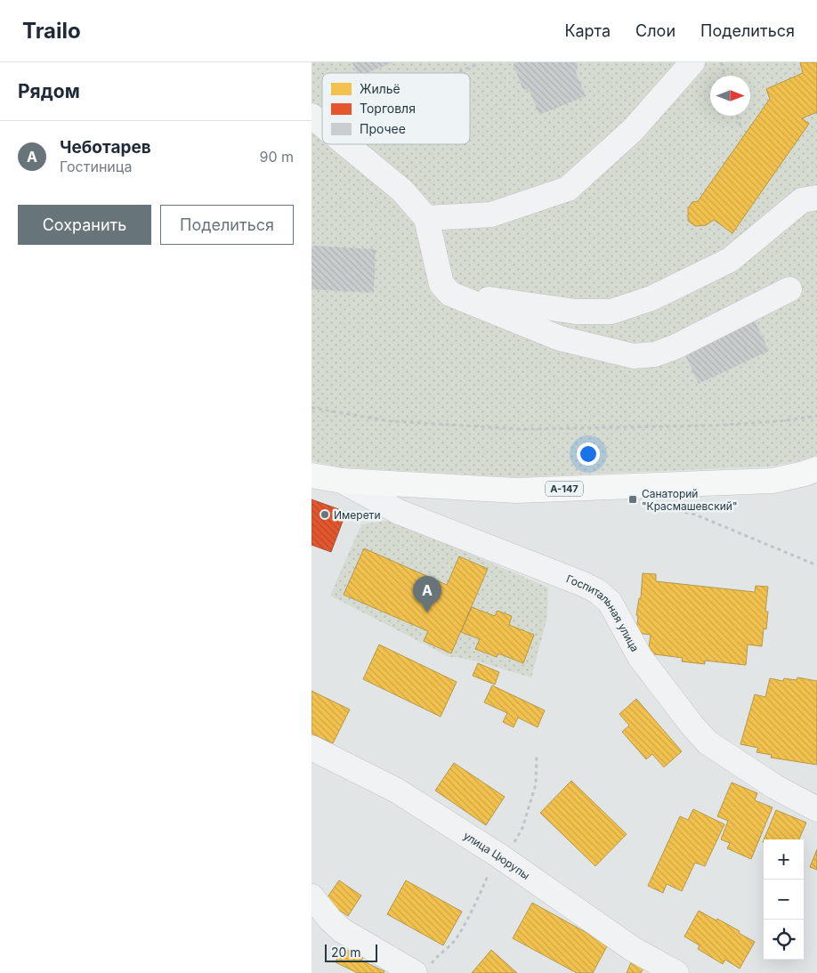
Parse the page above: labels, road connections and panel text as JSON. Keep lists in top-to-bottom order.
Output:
{
  "streets": {
    "main road": ["А-147"],
    "street": ["Госпитальная улица", "улица Цюрупы"]
  },
  "crossings": [
    ["А-147", "Госпитальная улица"]
  ],
  "places": {
    "transit": ["Санаторий \"Красмашевский\""],
    "other": ["Имерети"]
  },
  "legend": ["Жильё", "Торговля", "Прочее"],
  "scale_bar": "20 m",
  "north": "right",
  "page": {
    "header": "Trailo",
    "nav": ["Карта", "Слои", "Поделиться"],
    "heading": "Рядом",
    "list": [
      {
        "mark": "A",
        "name": "Чеботарев",
        "note": "Гостиница",
        "value": "90 m"
      }
    ],
    "buttons": ["Сохранить", "Поделиться"],
    "pins": "A",
    "map_buttons": ["+", "−"],
    "scale": "20 m"
  }
}
